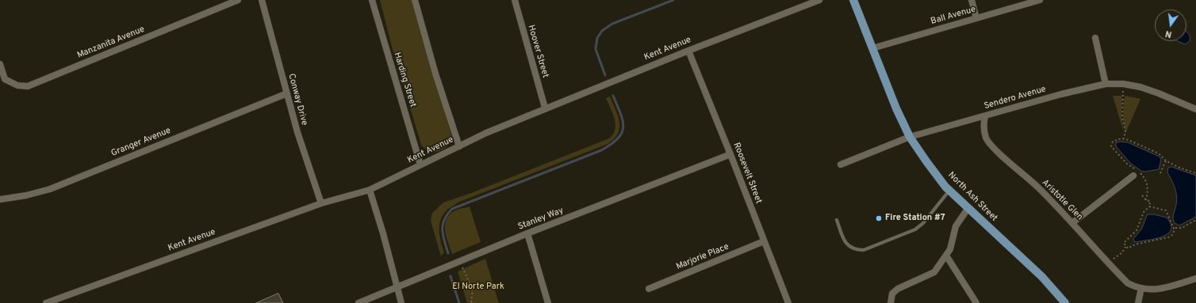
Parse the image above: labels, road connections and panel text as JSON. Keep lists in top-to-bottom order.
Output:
{
  "streets": {
    "main road": ["North Ash Street"],
    "street": [
      "Ball Avenue",
      "Manzanita Avenue",
      "Kent Avenue",
      "Hoover Street",
      "Harding Street",
      "Sendero Avenue",
      "Conway Drive",
      "Granger Avenue",
      "Roosevelt Street",
      "Aristotle Glen",
      "Stanley Way",
      "Marjorie Place"
    ]
  },
  "crossings": [
    ["Ball Avenue", "North Ash Street"],
    ["Kent Avenue", "Hoover Street"],
    ["Kent Avenue", "Harding Street"],
    ["Kent Avenue", "Conway Drive"],
    ["Kent Avenue", "Roosevelt Street"],
    ["Sendero Avenue", "North Ash Street"],
    ["Sendero Avenue", "Aristotle Glen"],
    ["Conway Drive", "Granger Avenue"],
    ["Roosevelt Street", "Stanley Way"],
    ["Roosevelt Street", "Marjorie Place"]
  ],
  "parks": ["El Norte Park"],
  "places": ["Fire Station #7"],
  "north": "bottom"
}
